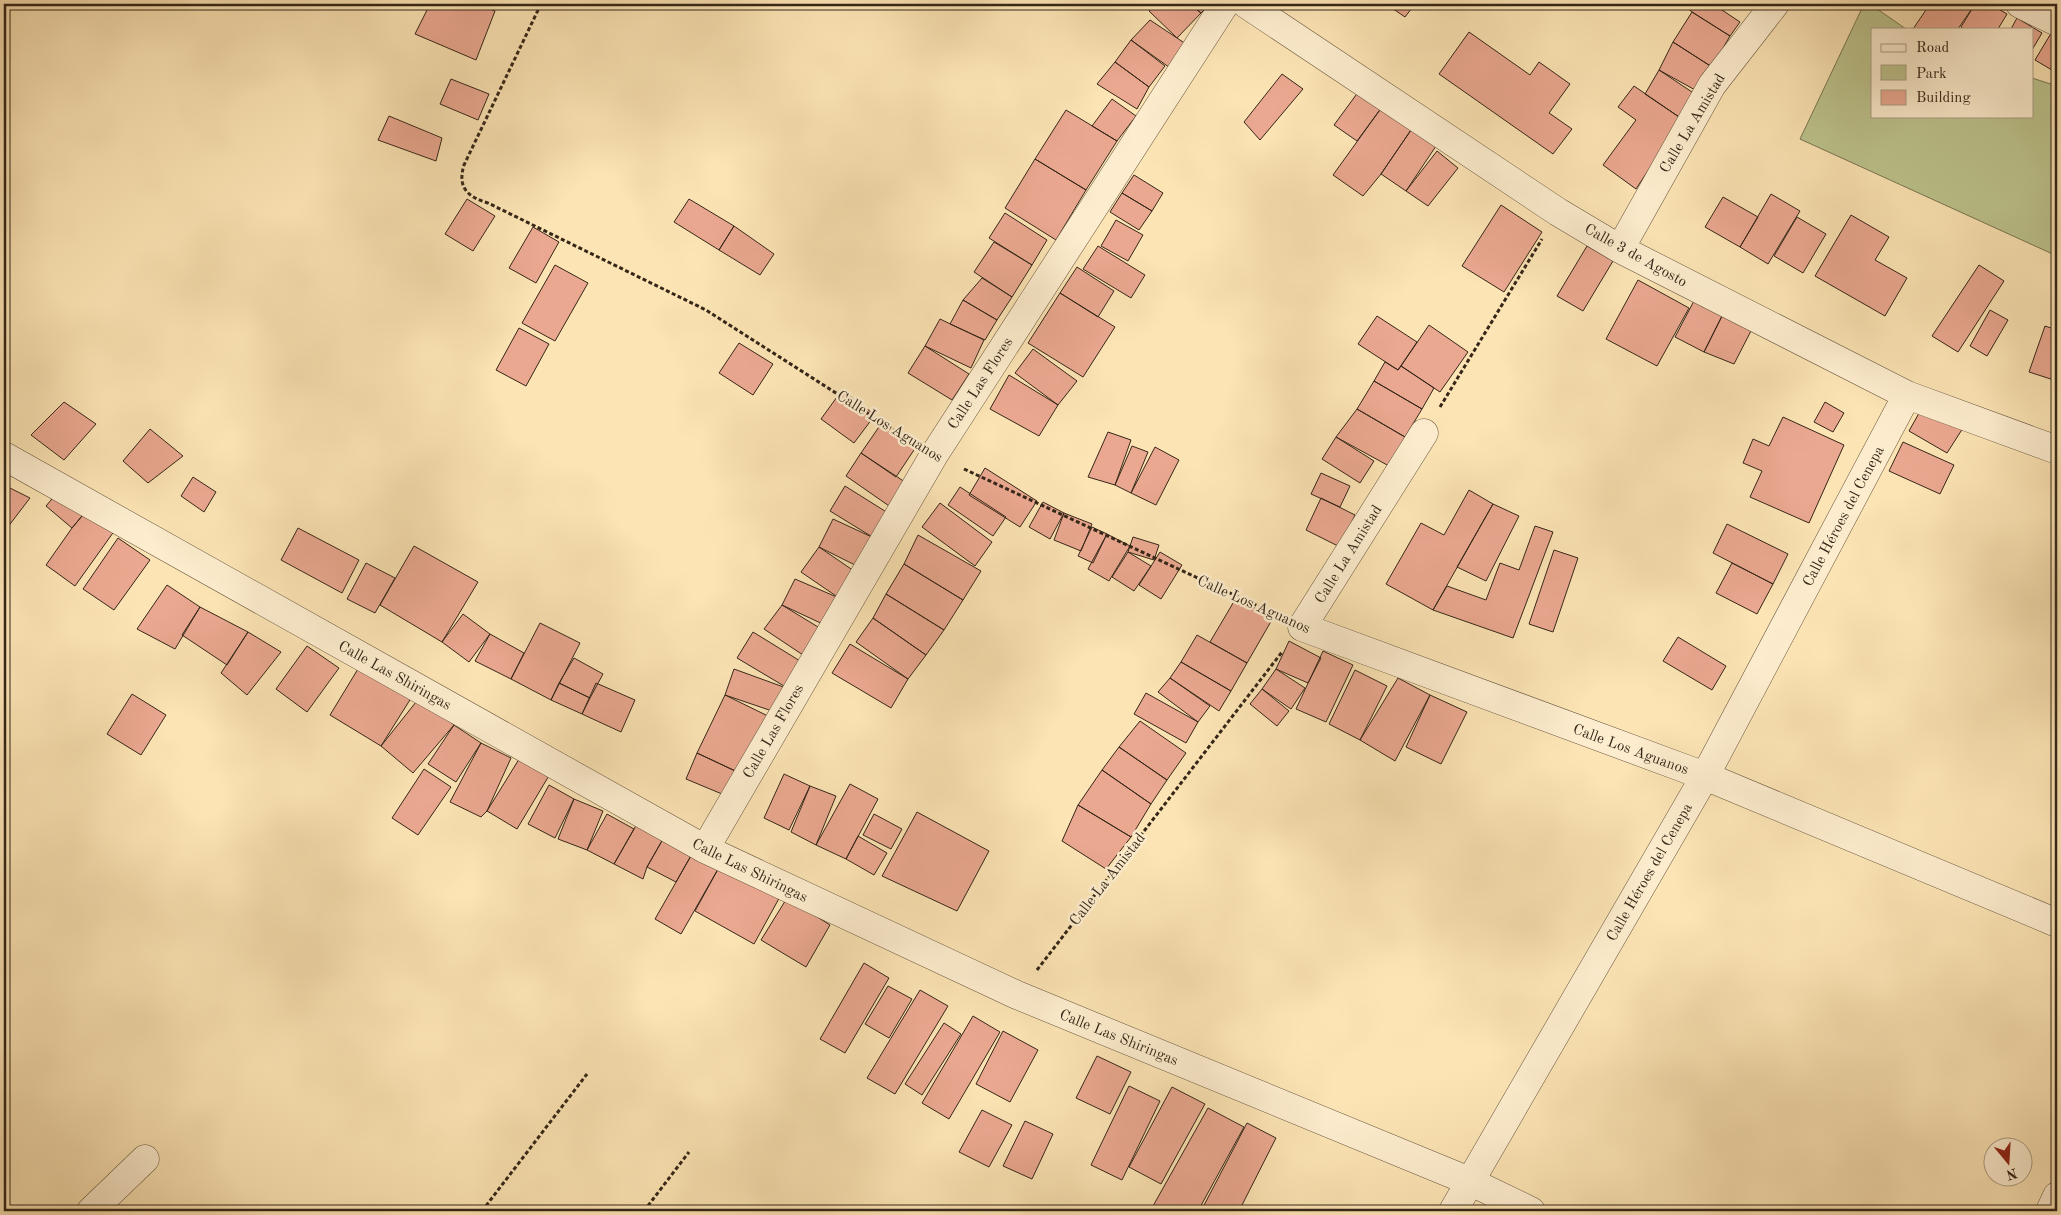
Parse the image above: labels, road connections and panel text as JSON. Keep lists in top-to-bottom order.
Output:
{
  "streets": {
    "street": [
      "Calle La Amistad",
      "Calle 3 de Agosto",
      "Calle Las Flores",
      "Calle Los Aguanos",
      "Calle Héroes del Cenepa",
      "Calle Las Shiringas"
    ]
  },
  "crossings": [
    ["Calle La Amistad", "Calle 3 de Agosto"],
    ["Calle La Amistad", "Calle Los Aguanos"],
    ["Calle La Amistad", "Calle Las Shiringas"],
    ["Calle 3 de Agosto", "Calle Héroes del Cenepa"],
    ["Calle Las Flores", "Calle Los Aguanos"],
    ["Calle Las Flores", "Calle Las Shiringas"],
    ["Calle Los Aguanos", "Calle Héroes del Cenepa"],
    ["Calle Héroes del Cenepa", "Calle Las Shiringas"]
  ],
  "legend": ["Road", "Park", "Building"],
  "north": "bottom"
}
